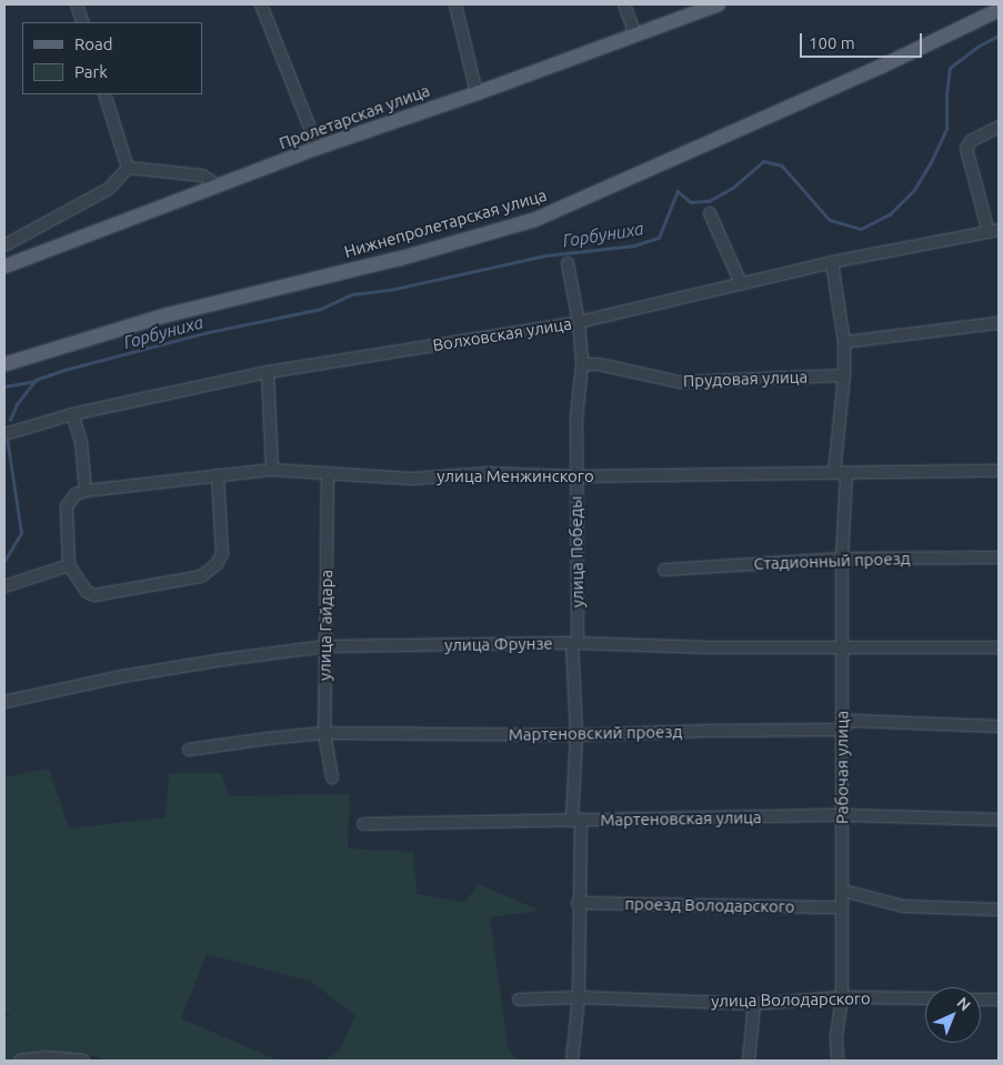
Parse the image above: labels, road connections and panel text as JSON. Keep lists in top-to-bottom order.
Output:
{
  "streets": {
    "main road": ["Пролетарская улица", "Нижнепролетарская улица"],
    "street": [
      "Волховская улица",
      "Прудовая улица",
      "улица Менжинского",
      "улица Победы",
      "Стадионный проезд",
      "улица Гайдара",
      "улица Фрунзе",
      "Мартеновский проезд",
      "Рабочая улица",
      "Мартеновская улица",
      "проезд Володарского",
      "улица Володарского"
    ]
  },
  "crossings": [
    ["Волховская улица", "улица Победы"],
    ["Волховская улица", "Рабочая улица"],
    ["Прудовая улица", "улица Победы"],
    ["Прудовая улица", "Рабочая улица"],
    ["улица Менжинского", "улица Победы"],
    ["улица Менжинского", "улица Гайдара"],
    ["улица Менжинского", "Рабочая улица"],
    ["улица Победы", "улица Фрунзе"],
    ["улица Победы", "Мартеновский проезд"],
    ["улица Победы", "Мартеновская улица"],
    ["улица Победы", "проезд Володарского"],
    ["улица Победы", "улица Володарского"],
    ["Стадионный проезд", "Рабочая улица"],
    ["улица Гайдара", "улица Фрунзе"],
    ["улица Гайдара", "Мартеновский проезд"],
    ["улица Фрунзе", "Рабочая улица"],
    ["Мартеновский проезд", "Рабочая улица"],
    ["Рабочая улица", "Мартеновская улица"],
    ["Рабочая улица", "проезд Володарского"],
    ["Рабочая улица", "улица Володарского"]
  ],
  "water": ["Горбуниха"],
  "legend": ["Road", "Park"],
  "scale_bar": "100 m",
  "north": "top right"
}
